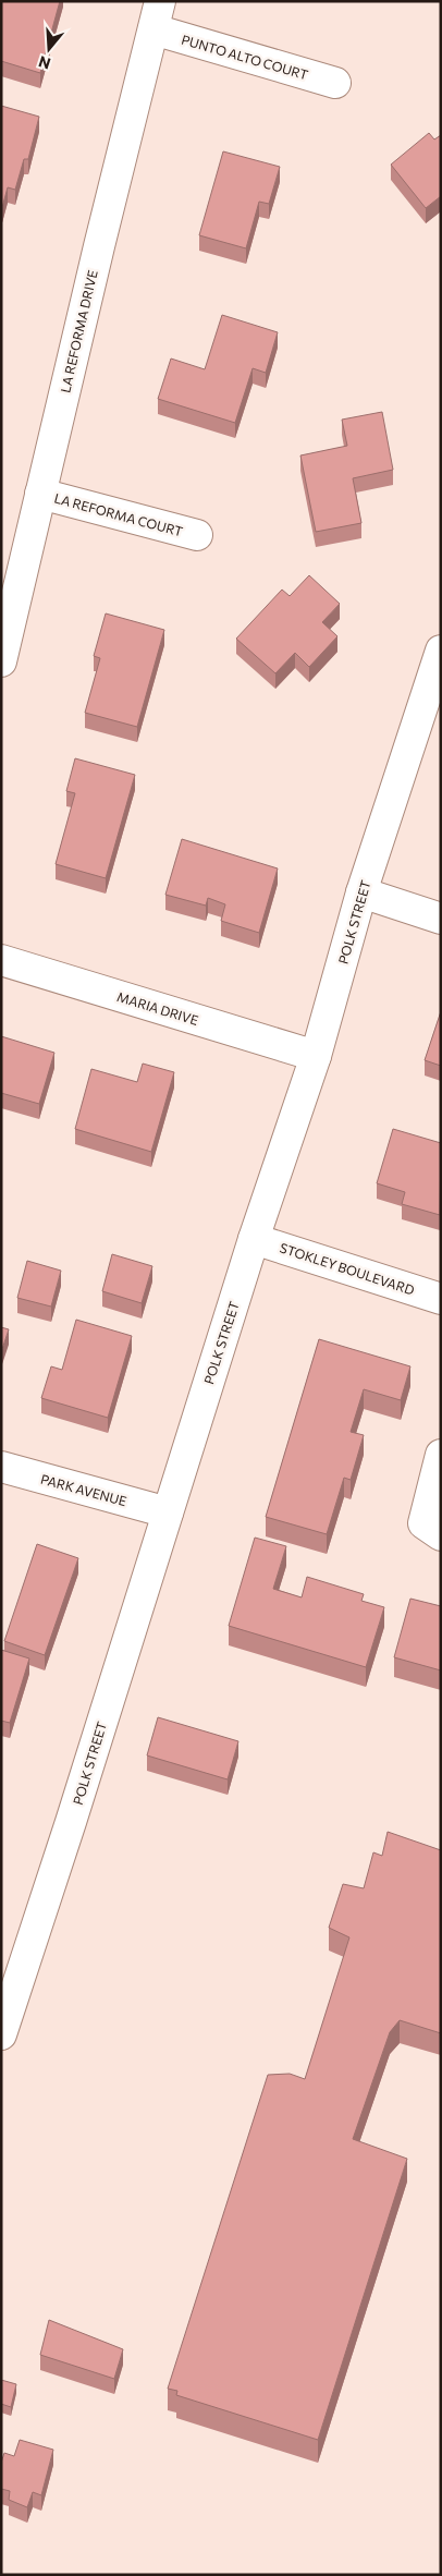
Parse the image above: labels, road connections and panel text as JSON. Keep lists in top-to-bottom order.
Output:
{
  "streets": {
    "street": [
      "PUNTO ALTO COURT",
      "LA REFORMA DRIVE",
      "LA REFORMA COURT",
      "POLK STREET",
      "MARIA DRIVE",
      "STOKLEY BOULEVARD",
      "PARK AVENUE"
    ]
  },
  "crossings": [
    ["PUNTO ALTO COURT", "LA REFORMA DRIVE"],
    ["LA REFORMA DRIVE", "LA REFORMA COURT"],
    ["POLK STREET", "MARIA DRIVE"],
    ["POLK STREET", "STOKLEY BOULEVARD"],
    ["POLK STREET", "PARK AVENUE"]
  ],
  "north": "bottom"
}
